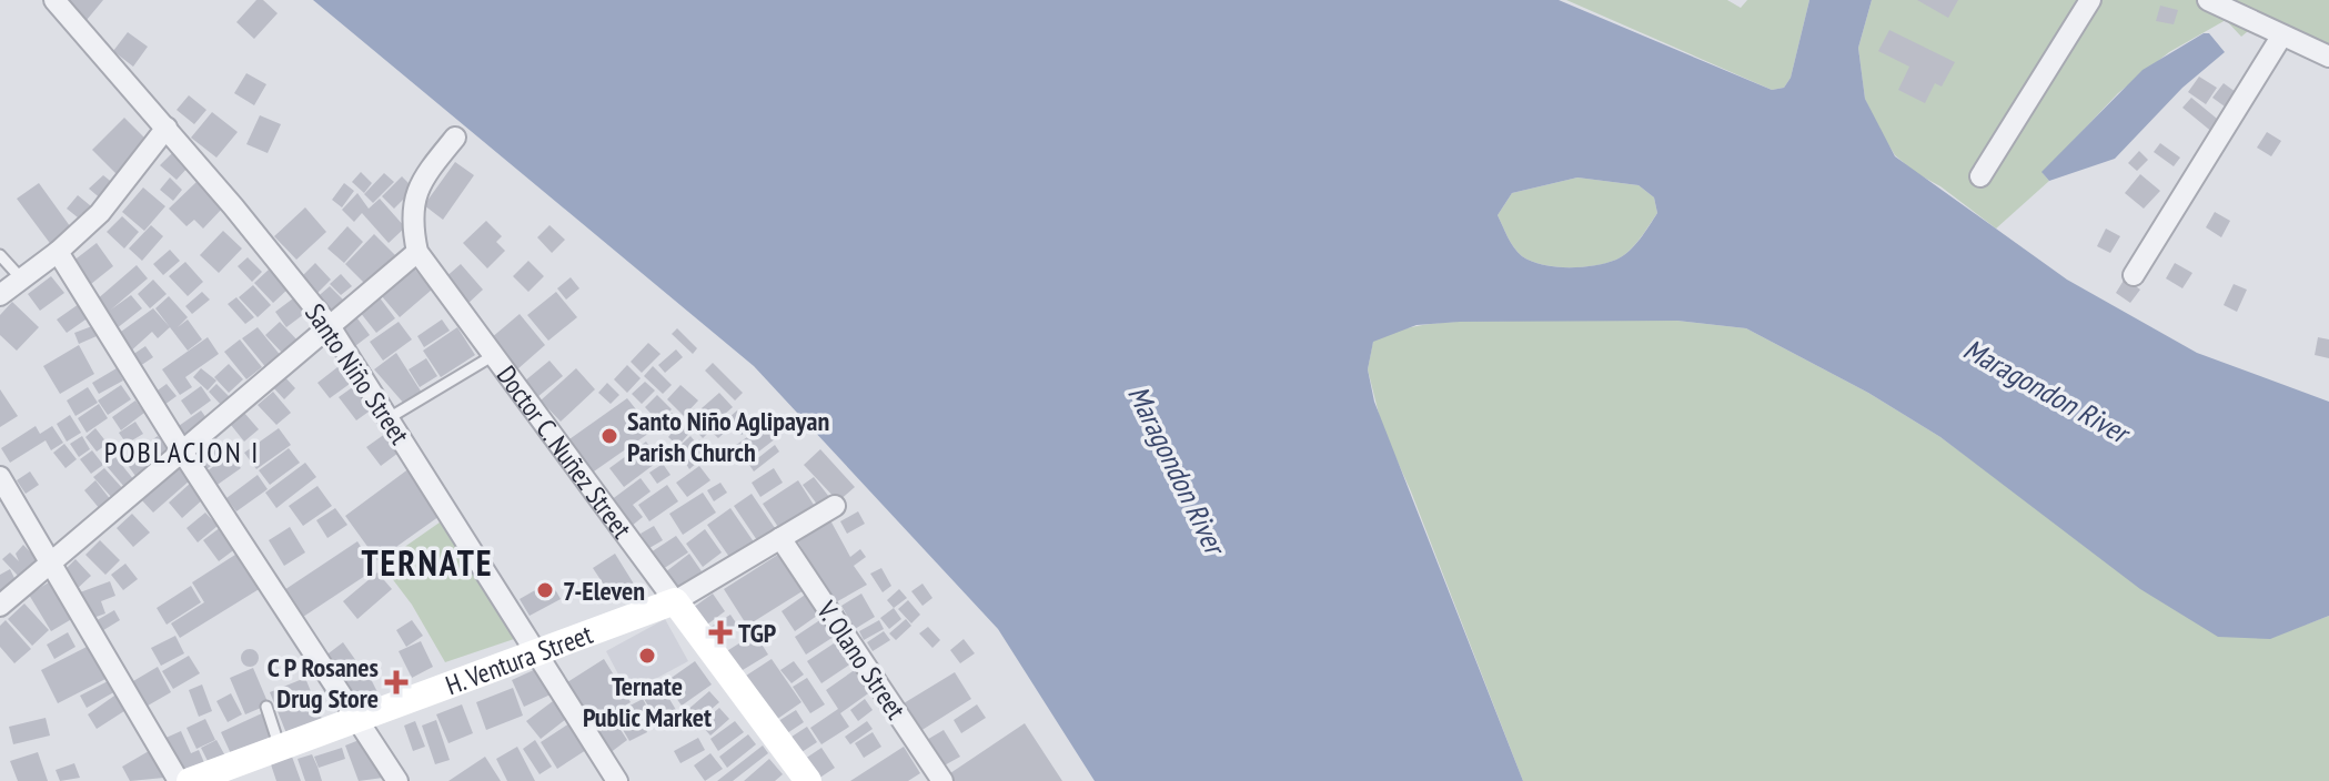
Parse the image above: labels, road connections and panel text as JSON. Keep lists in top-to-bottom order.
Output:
{
  "streets": {
    "main road": ["Doctor C. Nuñez Street", "H. Ventura Street"],
    "street": ["Santo Niño Street", "V. Olano Street"]
  },
  "crossings": [
    ["Santo Niño Street", "H. Ventura Street"],
    ["Doctor C. Nuñez Street", "H. Ventura Street"],
    ["H. Ventura Street", "V. Olano Street"]
  ],
  "districts": ["POBLACION I", "TERNATE"],
  "water": ["Maragondon River"],
  "places": {
    "other": ["Santo Niño Aglipayan Parish Church", "7-Eleven", "Ternate Public Market"],
    "health": ["TGP", "C P Rosanes Drug Store"]
  }
}
